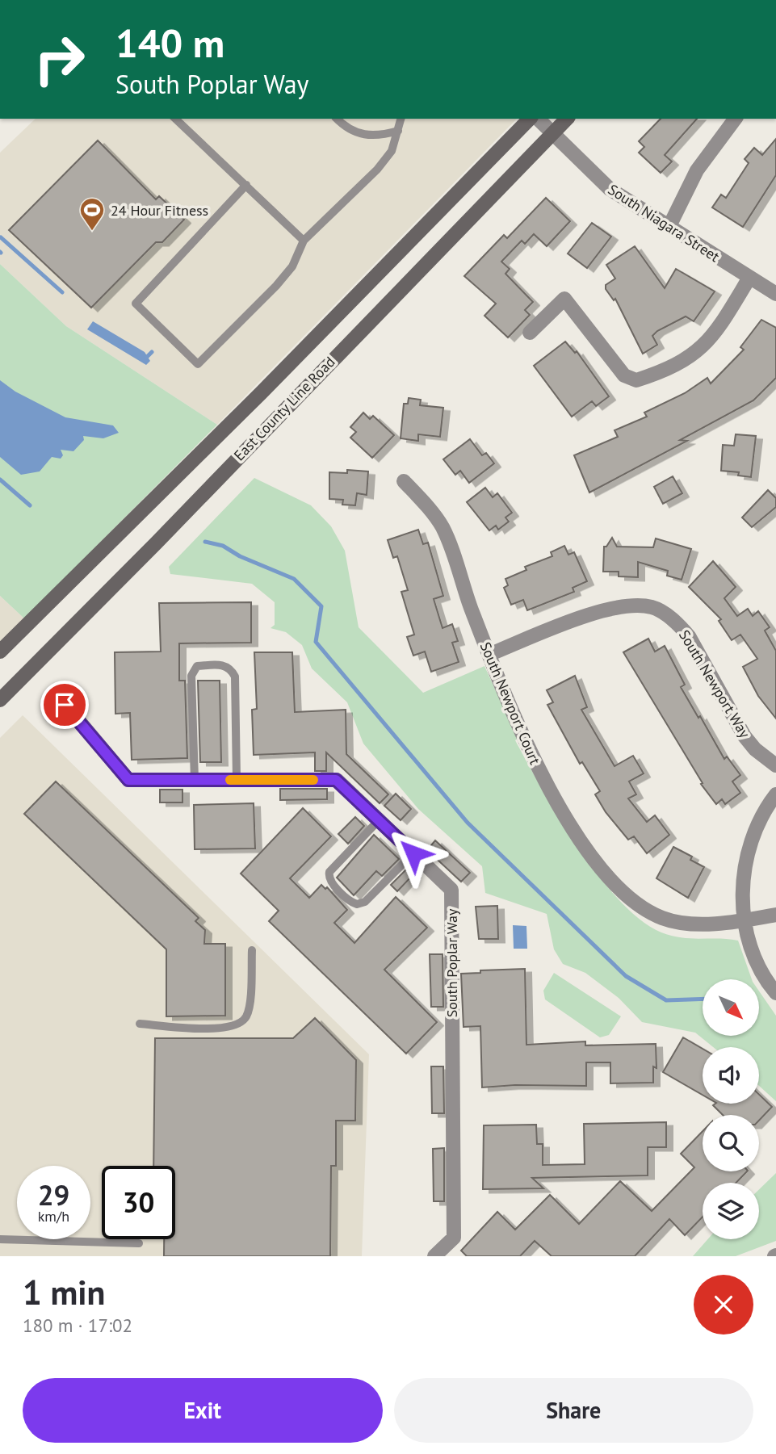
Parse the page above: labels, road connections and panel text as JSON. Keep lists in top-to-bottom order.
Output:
{
  "streets": {
    "main road": ["East County Line Road"],
    "street": [
      "South Niagara Street",
      "South Newport Way",
      "South Newport Court",
      "South Poplar Way"
    ]
  },
  "crossings": [
    ["South Niagara Street", "East County Line Road"],
    ["South Newport Way", "South Newport Court"]
  ],
  "places": {
    "sports": ["24 Hour Fitness"]
  },
  "north": "bottom right",
  "page": {
    "turn": ["140 m", "South Poplar Way"],
    "speed": "29 km/h",
    "limit": "30",
    "heading": ["1 min", "180 m · 17:02"],
    "buttons": ["Exit", "Share"]
  }
}
